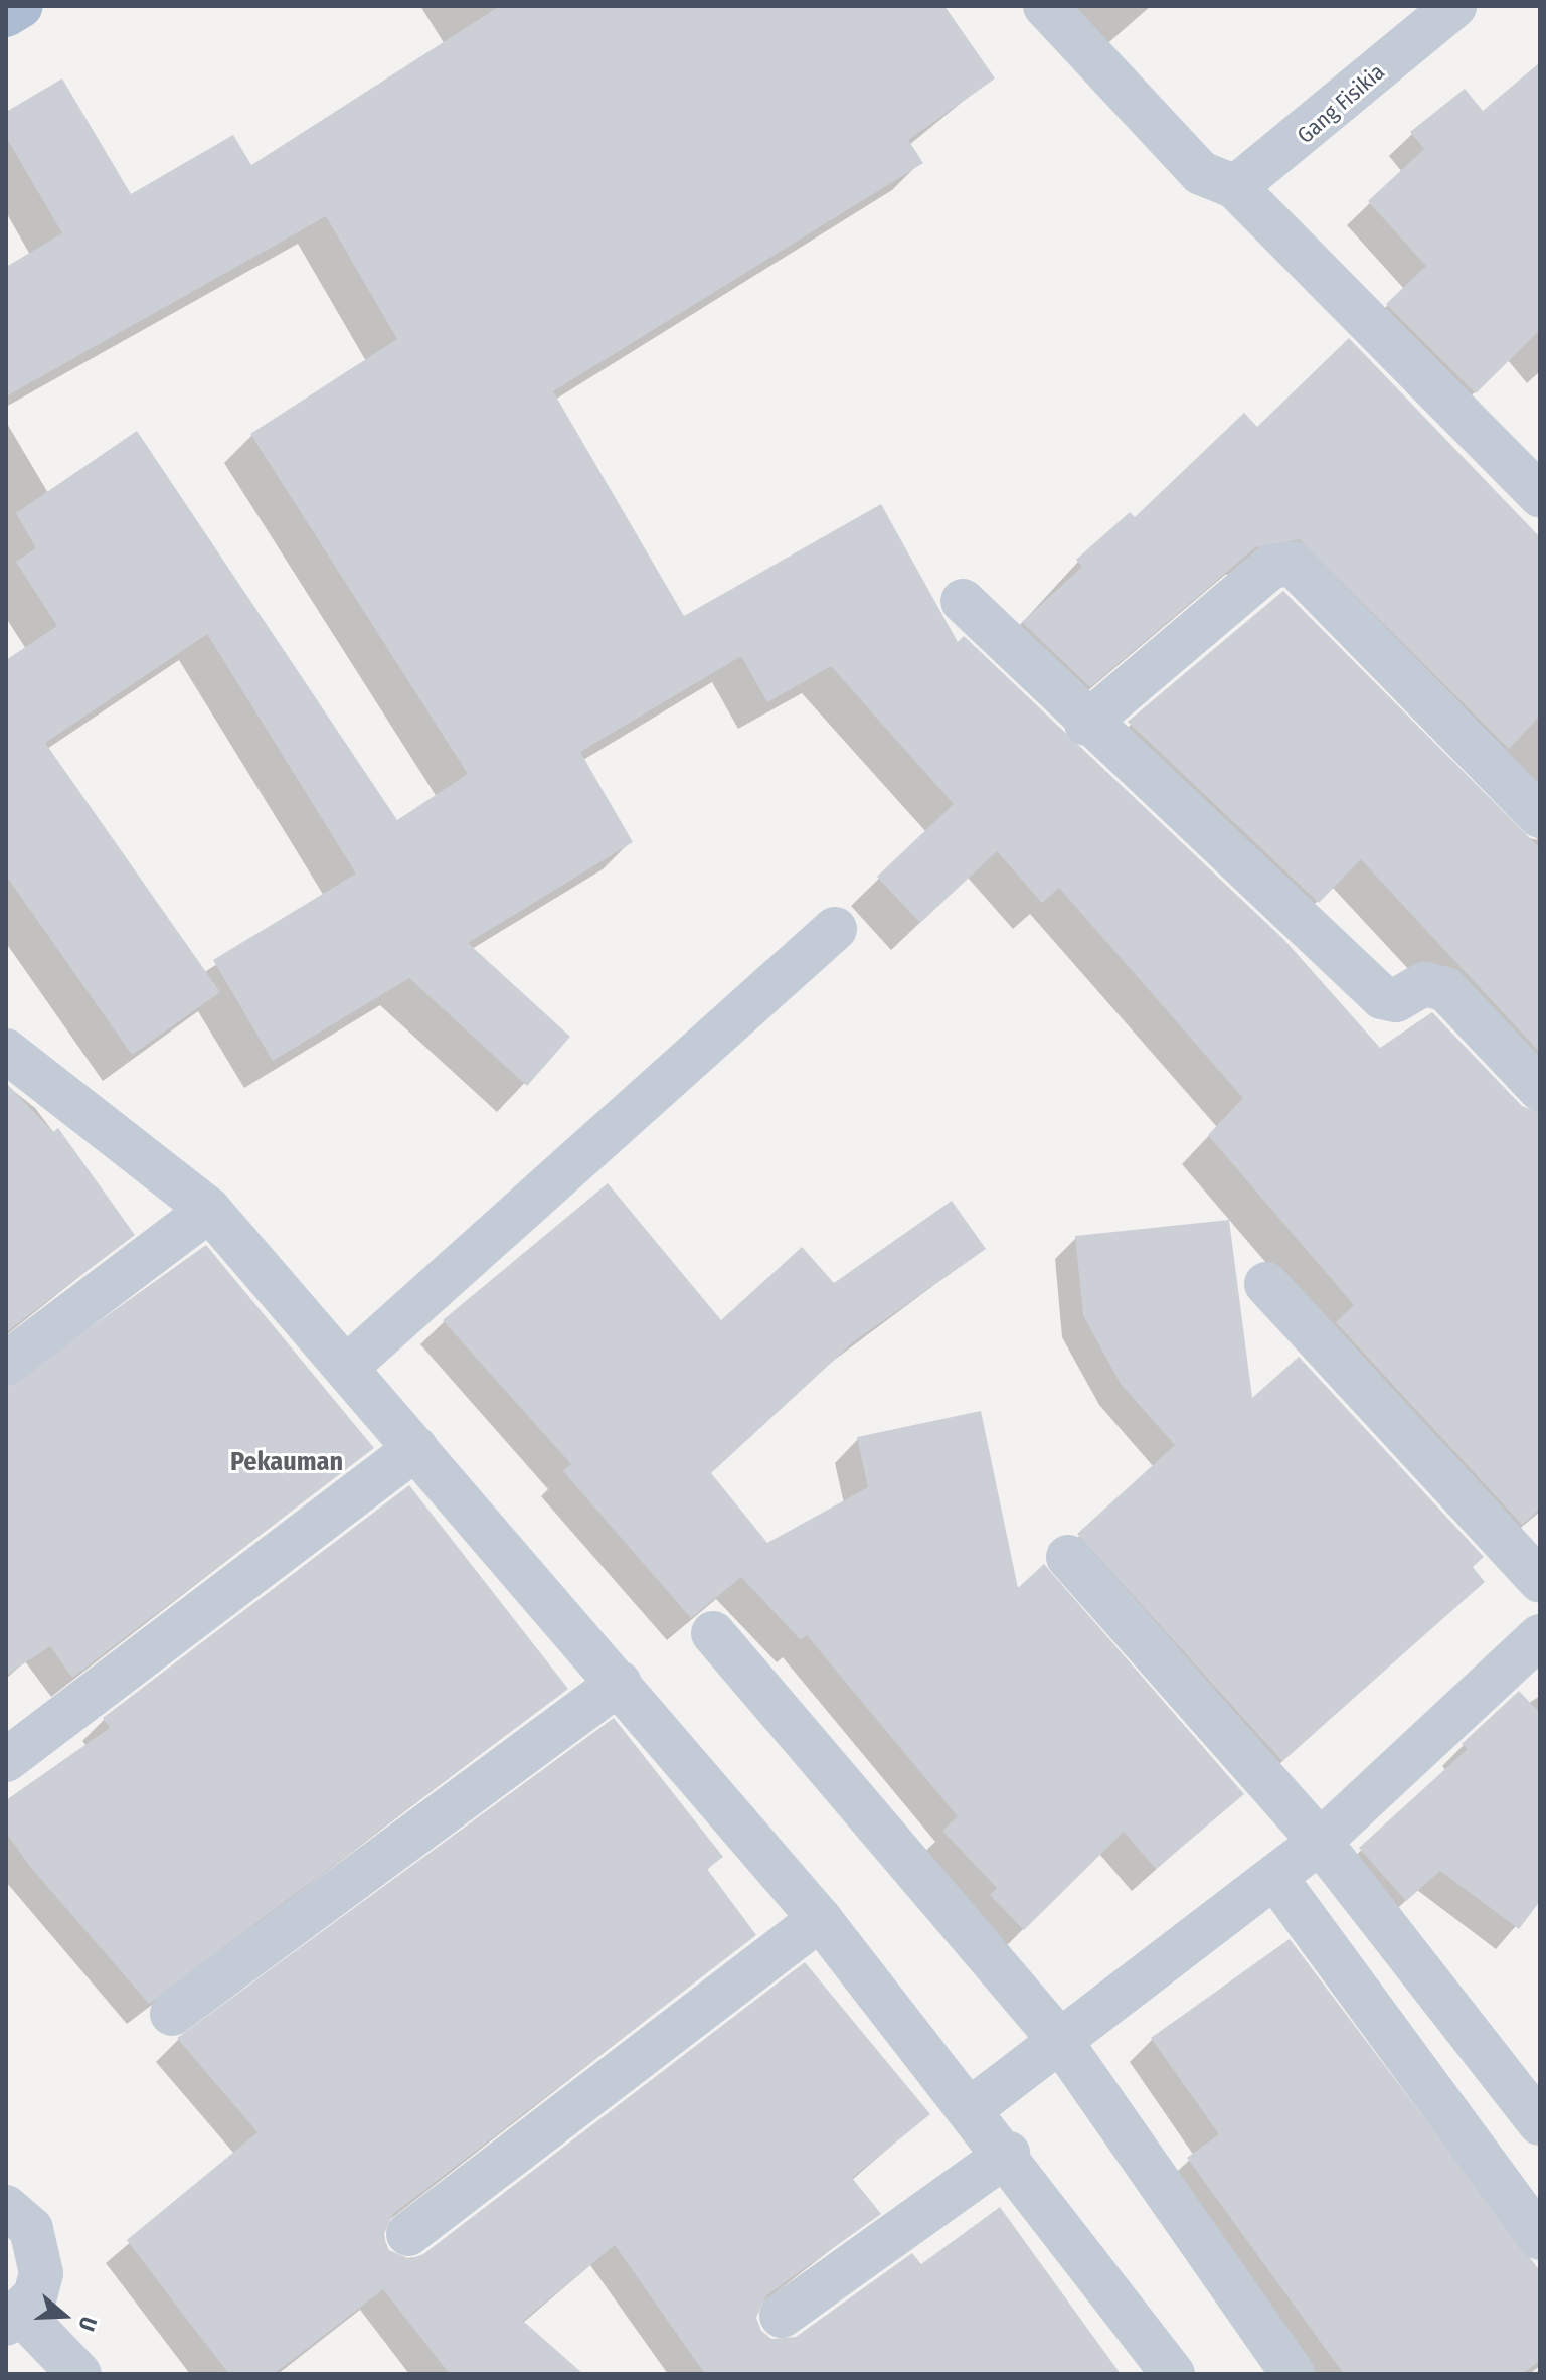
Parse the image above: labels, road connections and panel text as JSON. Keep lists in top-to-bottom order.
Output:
{
  "streets": {
    "street": ["Gang Fisikia"]
  },
  "districts": ["Pekauman"],
  "north": "right"
}
